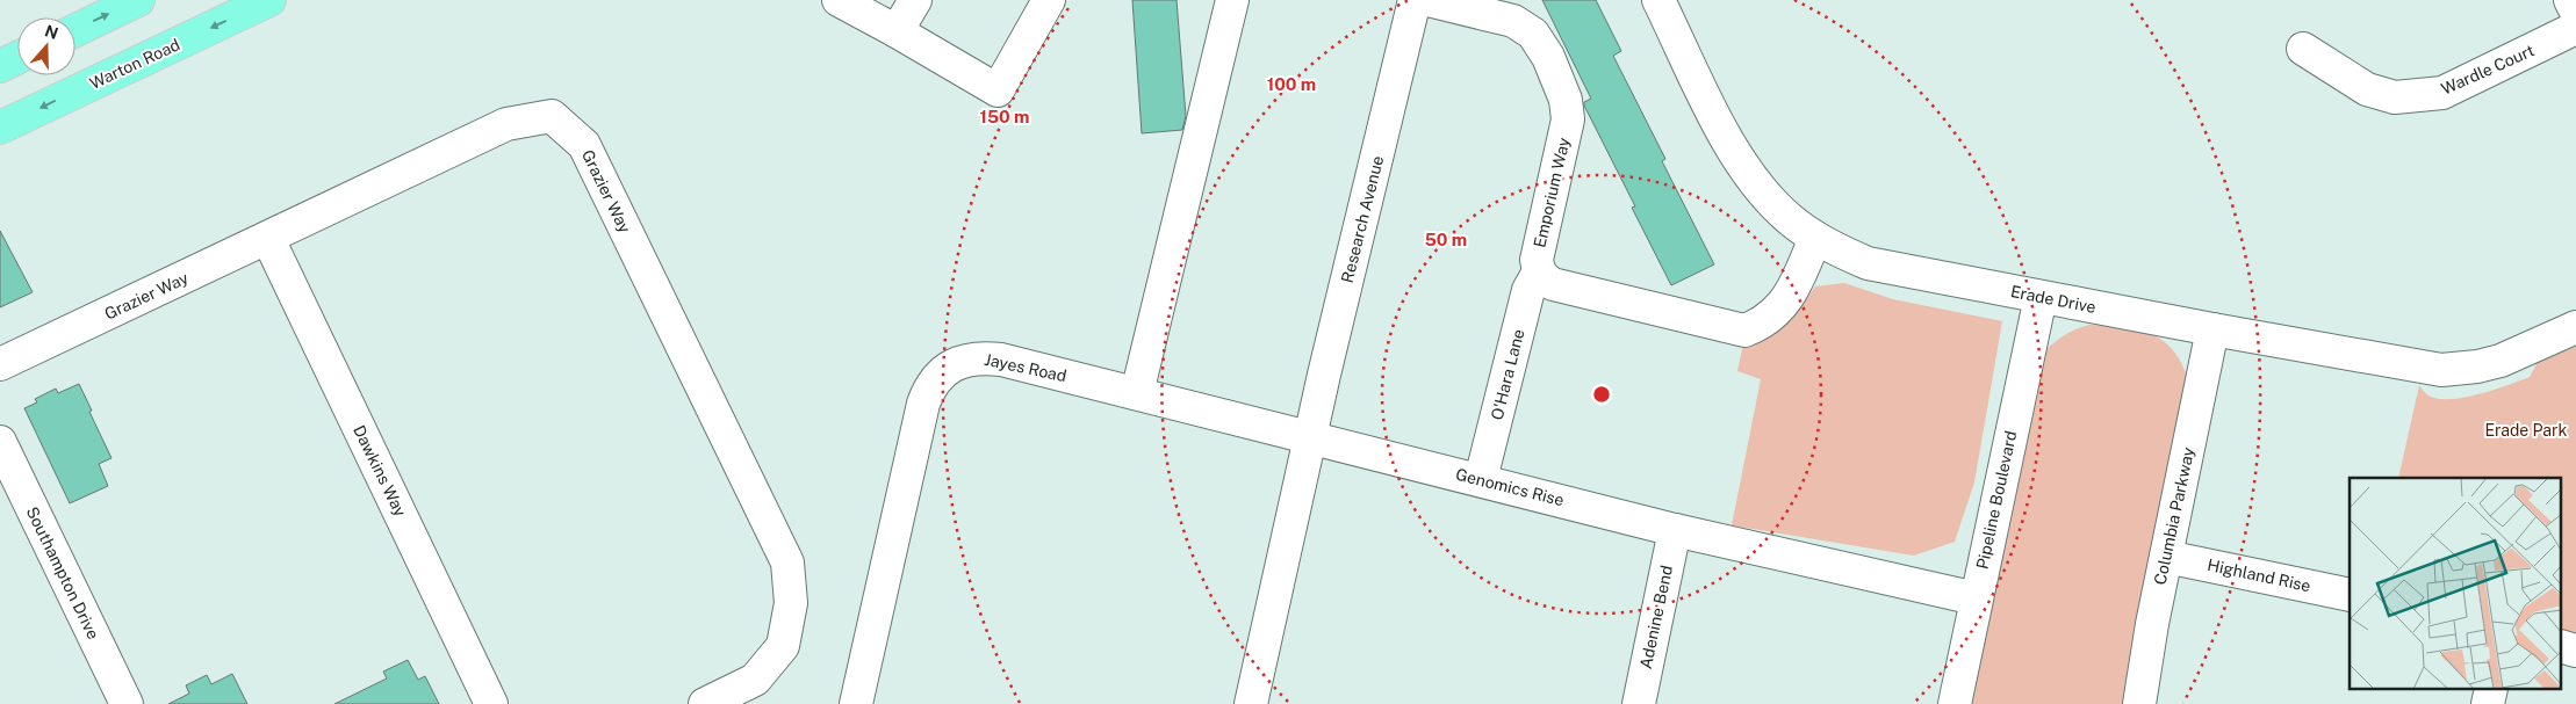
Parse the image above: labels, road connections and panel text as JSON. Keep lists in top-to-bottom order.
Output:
{
  "streets": {
    "main road": ["Warton Road"],
    "street": [
      "Wardle Court",
      "Grazier Way",
      "Emporium Way",
      "Research Avenue",
      "Erade Drive",
      "Jayes Road",
      "O'Hara Lane",
      "Dawkins Way",
      "Genomics Rise",
      "Pipeline Boulevard",
      "Columbia Parkway",
      "Southampton Drive",
      "Highland Rise",
      "Adenine Bend"
    ]
  },
  "crossings": [
    ["Grazier Way", "Dawkins Way"],
    ["Emporium Way", "Erade Drive"],
    ["Emporium Way", "O'Hara Lane"],
    ["Research Avenue", "Jayes Road"],
    ["Research Avenue", "Genomics Rise"],
    ["Erade Drive", "Pipeline Boulevard"],
    ["Erade Drive", "Columbia Parkway"],
    ["Jayes Road", "Genomics Rise"],
    ["O'Hara Lane", "Genomics Rise"],
    ["Genomics Rise", "Pipeline Boulevard"],
    ["Genomics Rise", "Adenine Bend"],
    ["Columbia Parkway", "Highland Rise"]
  ],
  "one_way": ["Warton Road"],
  "parks": ["Erade Park"],
  "north": "top",
  "rings": ["100 m", "150 m", "50 m"]
}
